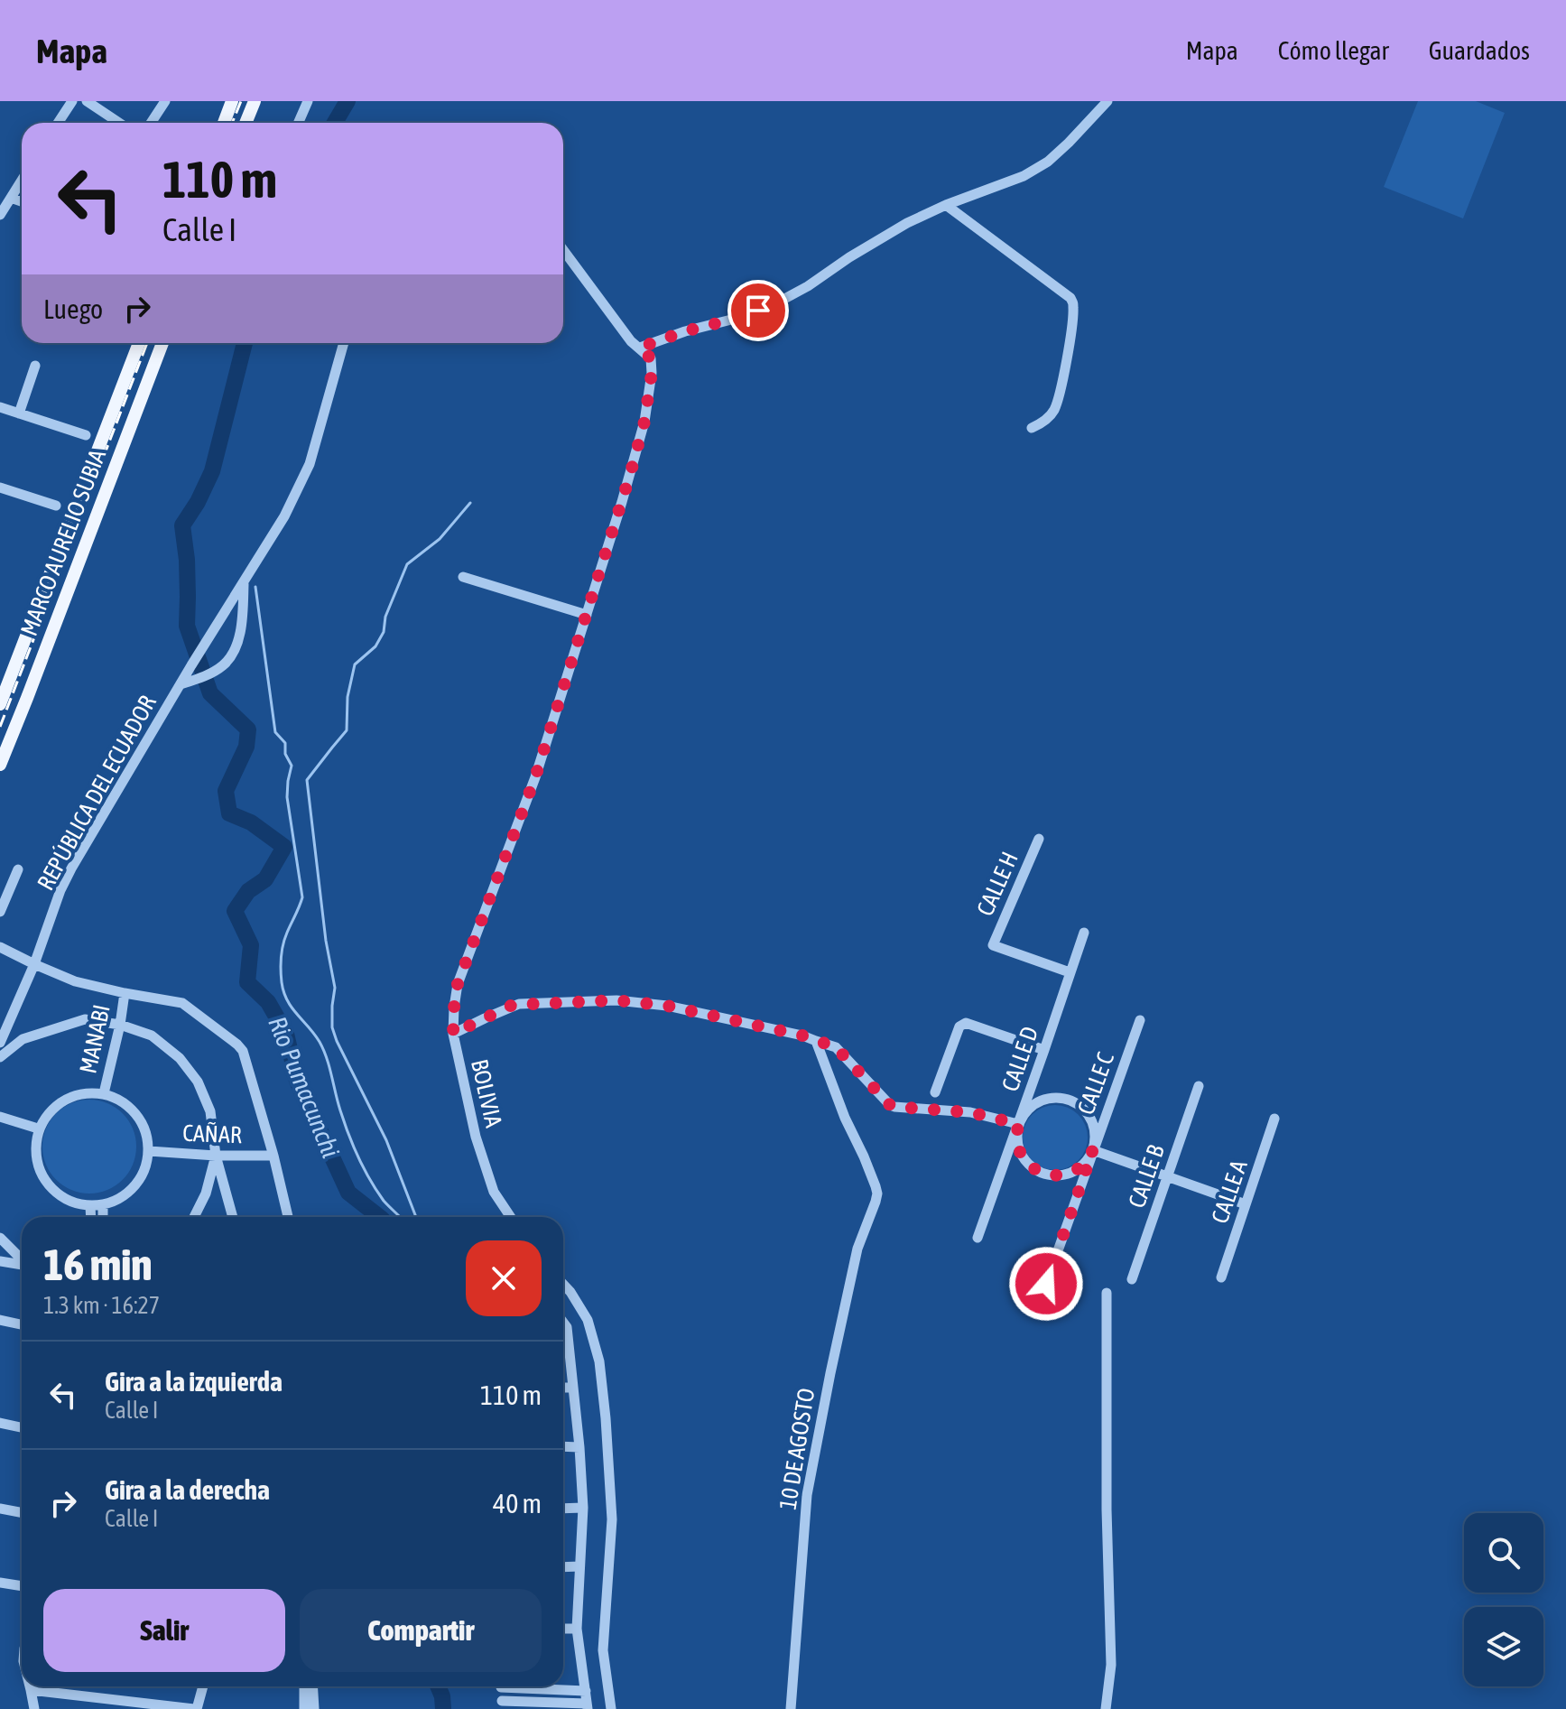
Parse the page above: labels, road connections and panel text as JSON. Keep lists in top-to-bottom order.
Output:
{
  "streets": {
    "main road": ["MARCO AURELIO SUBIA"],
    "street": [
      "REPÚBLICA DEL ECUADOR",
      "CALLE H",
      "MANABI",
      "CALLE D",
      "CALLE C",
      "BOLIVIA",
      "CAÑAR",
      "CALLE B",
      "CALLE A",
      "10 DE AGOSTO"
    ]
  },
  "crossings": [
    ["CALLE H", "CALLE D"],
    ["MANABI", "CAÑAR"],
    ["CALLE D", "CALLE C"]
  ],
  "water": ["Rio Pumacunchi"],
  "page": {
    "header": "Mapa",
    "nav": ["Mapa", "Cómo llegar", "Guardados"],
    "turn": ["110 m", "Calle I"],
    "then": "Luego",
    "heading": ["16 min", "1.3 km · 16:27"],
    "list": [
      {
        "name": "Gira a la izquierda",
        "note": "Calle I",
        "value": "110 m"
      },
      {
        "name": "Gira a la derecha",
        "note": "Calle I",
        "value": "40 m"
      }
    ],
    "buttons": ["Salir", "Compartir"]
  }
}
